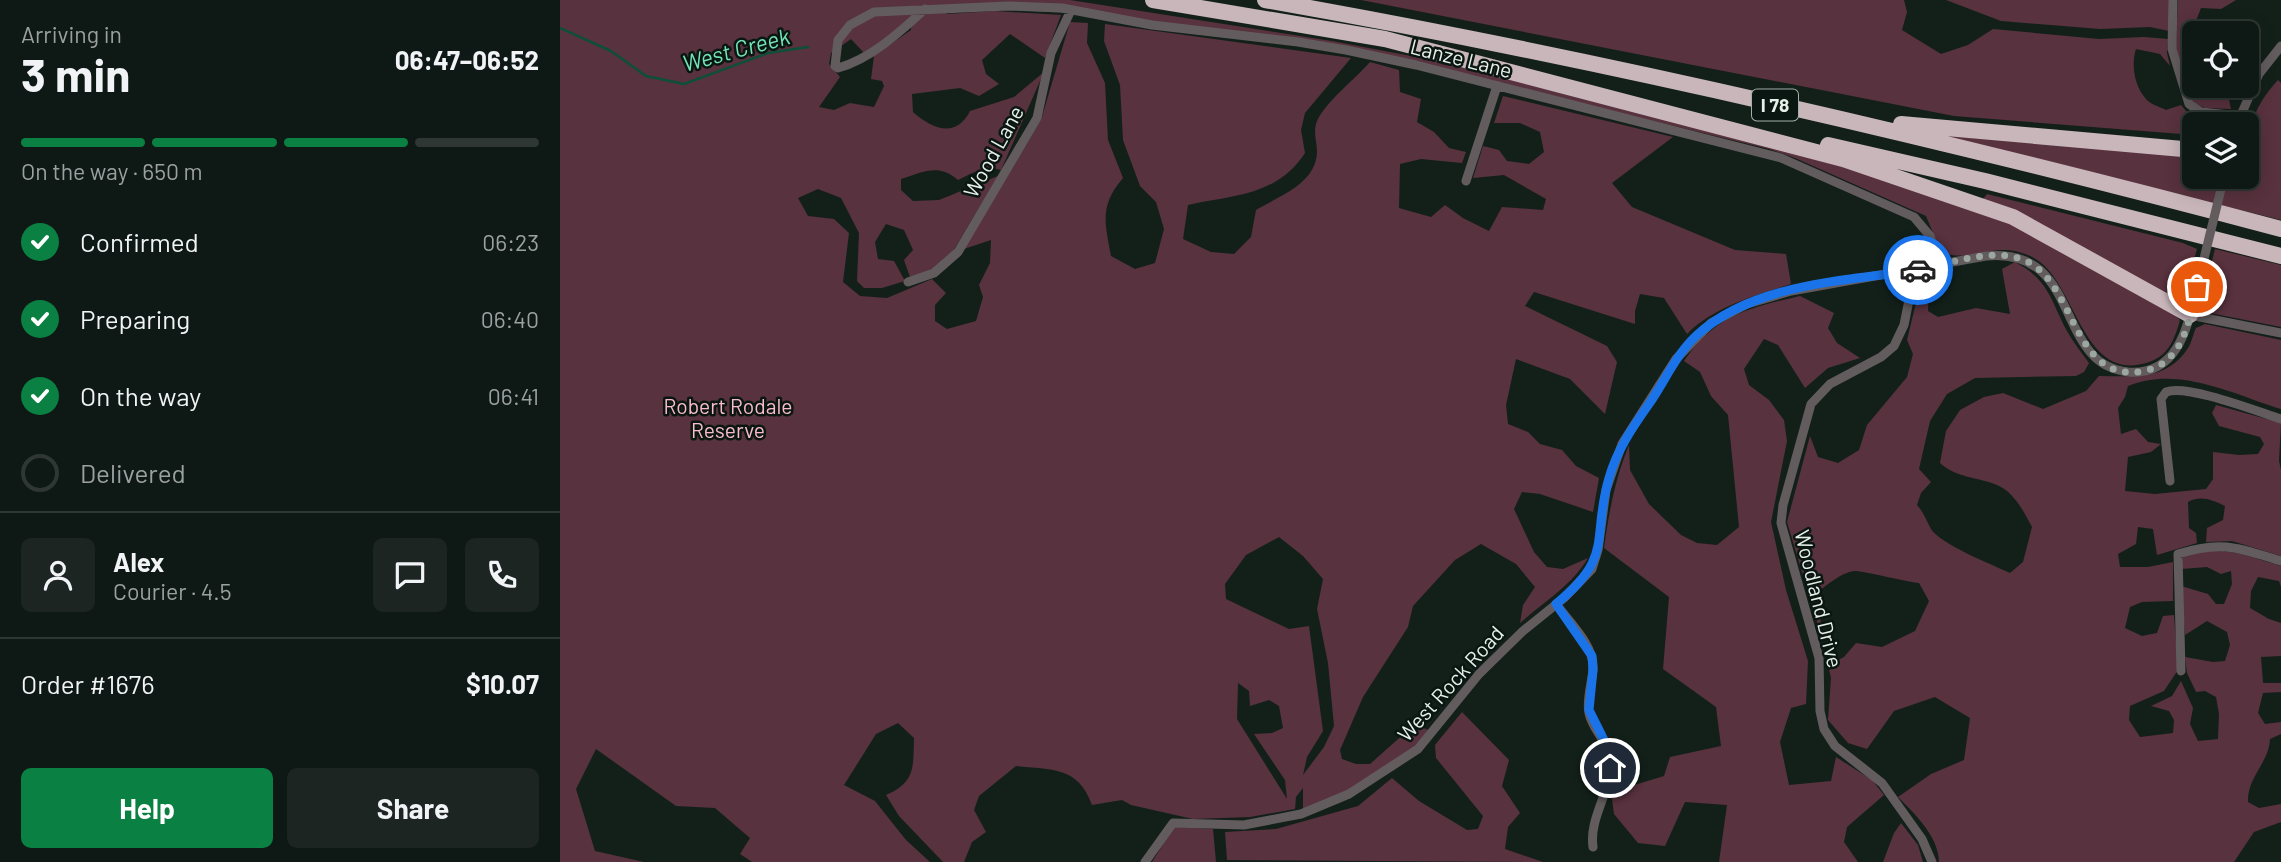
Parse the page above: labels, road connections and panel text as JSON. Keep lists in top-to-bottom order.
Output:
{
  "streets": {
    "highway": ["I 78"],
    "street": [
      "Lanze Lane",
      "Wood Lane",
      "Woodland Drive",
      "West Rock Road"
    ]
  },
  "crossings": [
    ["Lanze Lane", "Wood Lane"],
    ["Lanze Lane", "West Rock Road"],
    ["Woodland Drive", "West Rock Road"]
  ],
  "water": ["West Creek"],
  "parks": ["Robert Rodale Reserve"],
  "page": {
    "heading": ["3 min", "Arriving in", "06:47–06:52"],
    "panel": [
      "Alex",
      "Courier · 4.5",
      "Order #1676",
      "$10.07"
    ],
    "bar": "On the way · 650 m",
    "list": [
      ["Confirmed", "06:23"],
      ["Preparing", "06:40"],
      ["On the way", "06:41"],
      "Delivered"
    ],
    "buttons": ["Help", "Share"]
  }
}
